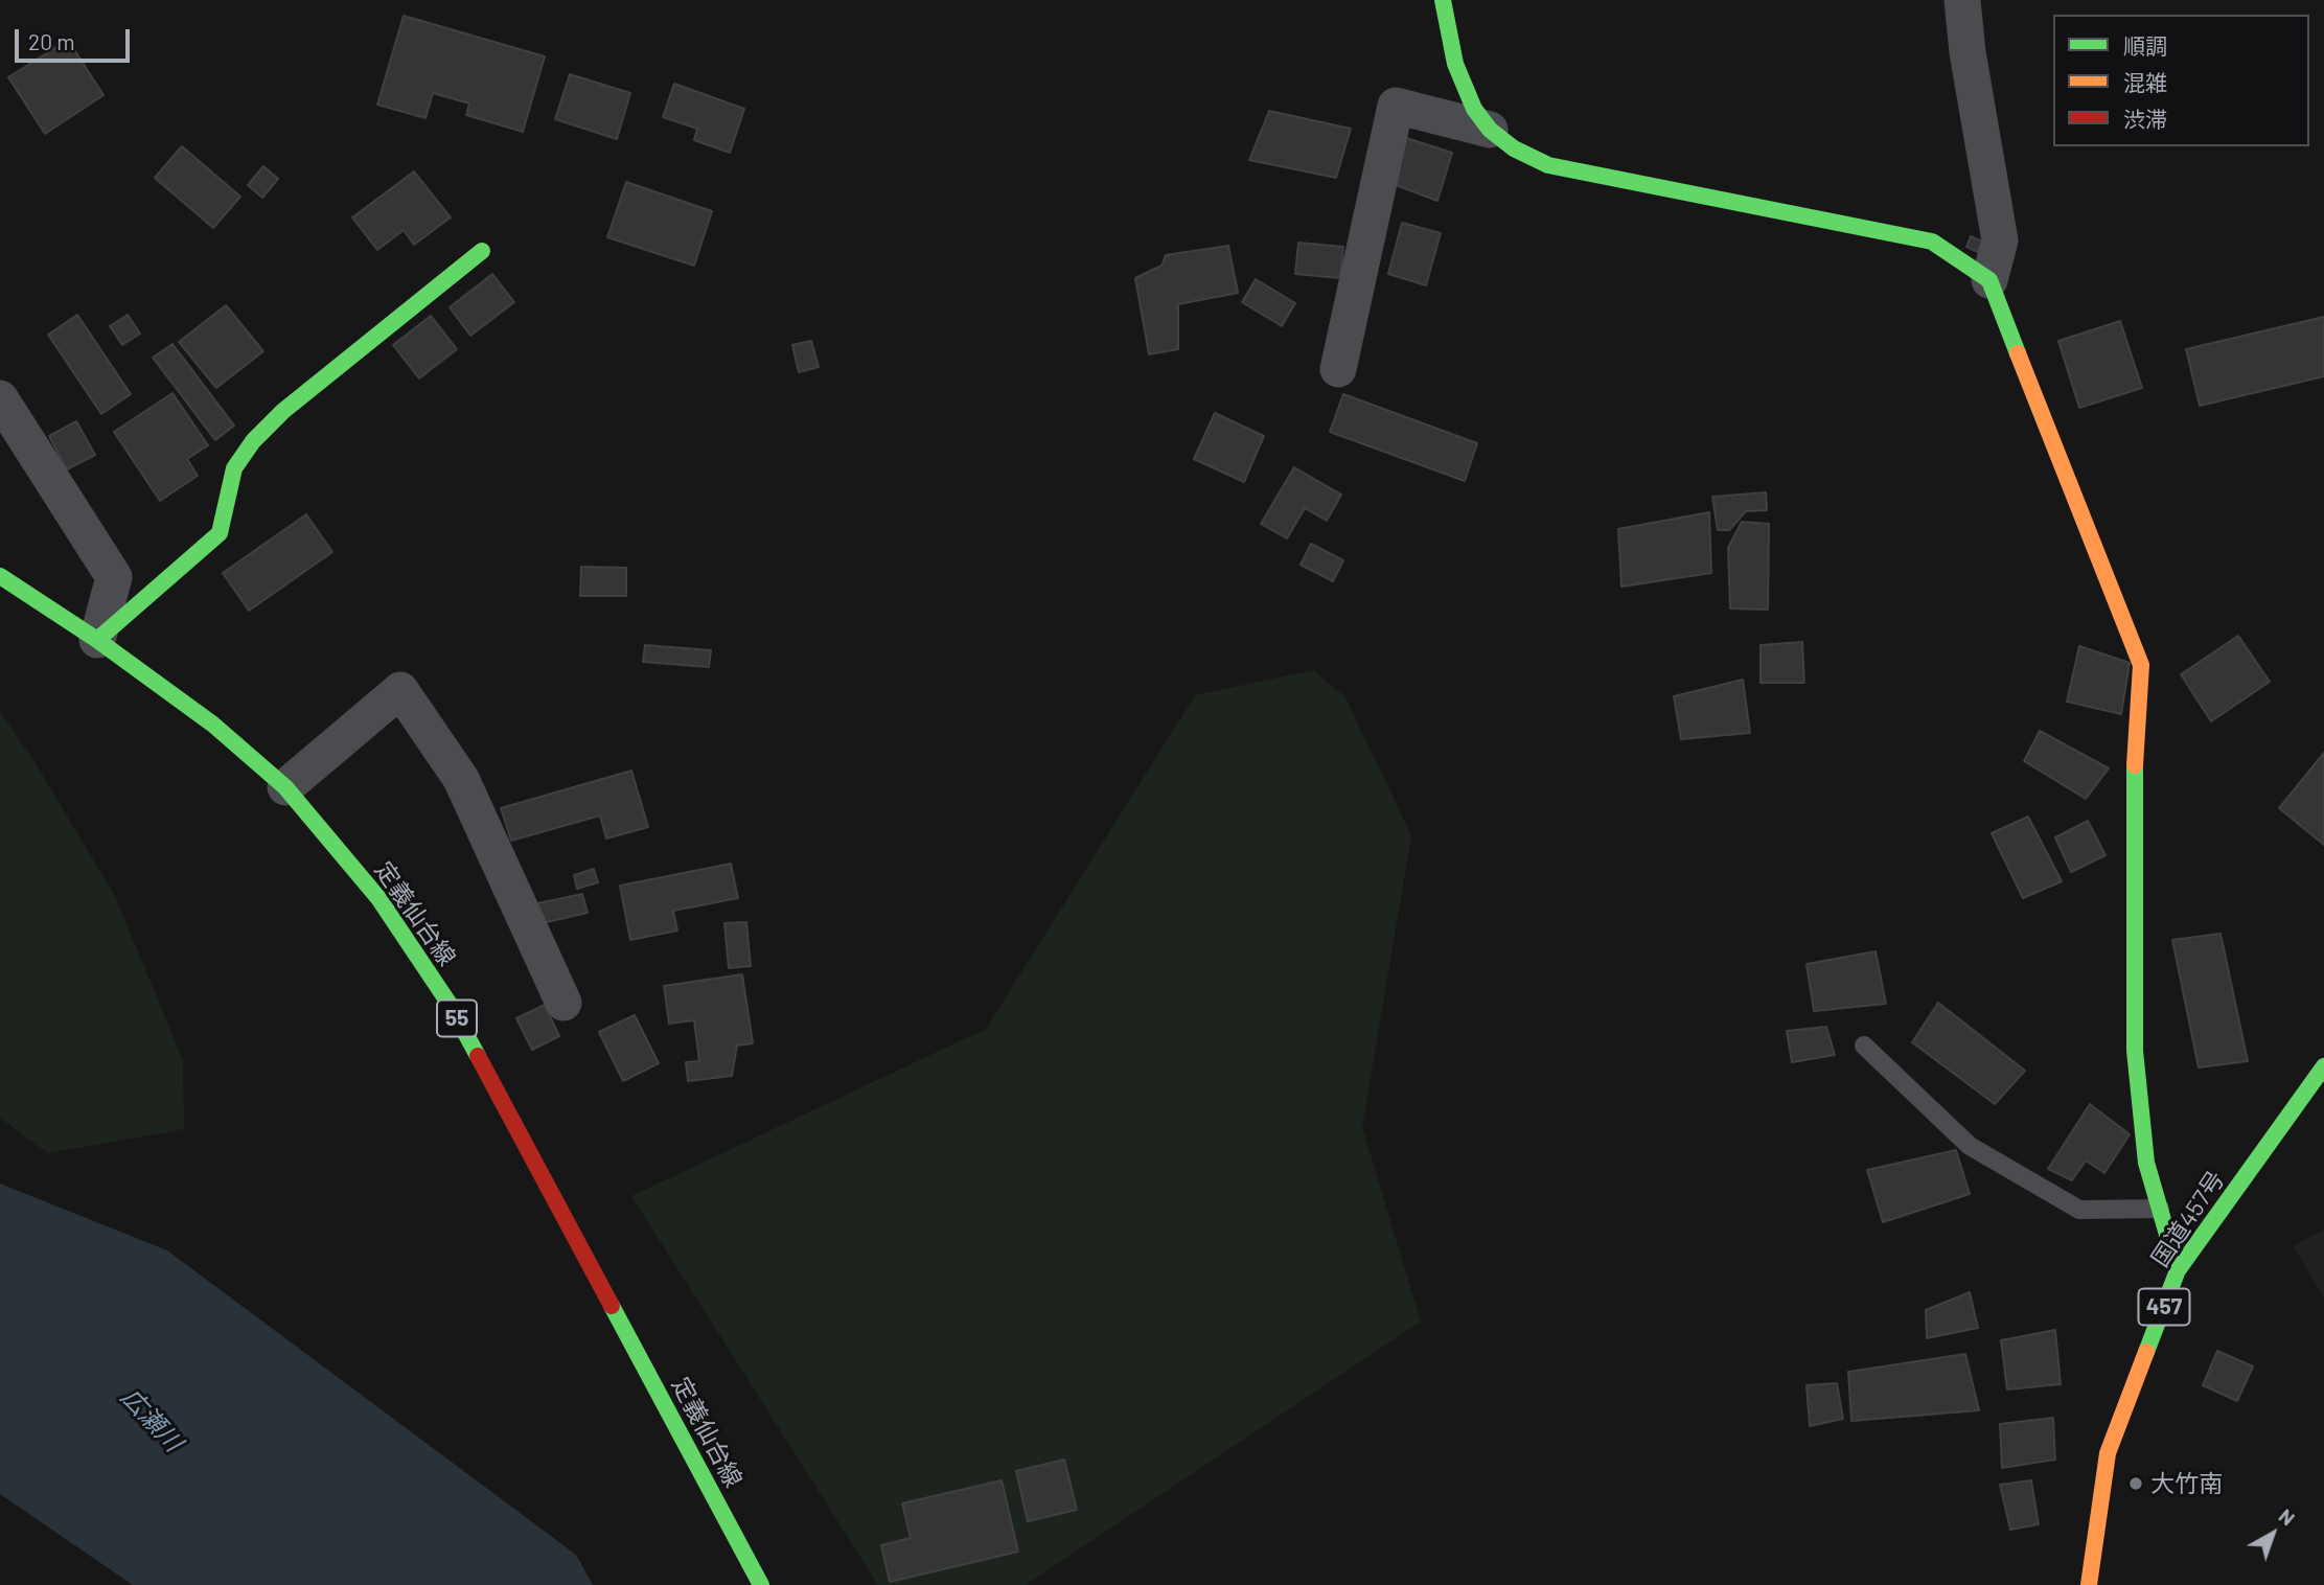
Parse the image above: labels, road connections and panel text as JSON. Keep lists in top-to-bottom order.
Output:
{
  "streets": {
    "main road": [
      "定義仙台線",
      "55",
      "国道457号",
      "457"
    ]
  },
  "water": ["広瀬川"],
  "places": ["大竹南"],
  "legend": ["順調", "混雑", "渋滞"],
  "scale_bar": "20 m",
  "north": "top right"
}
